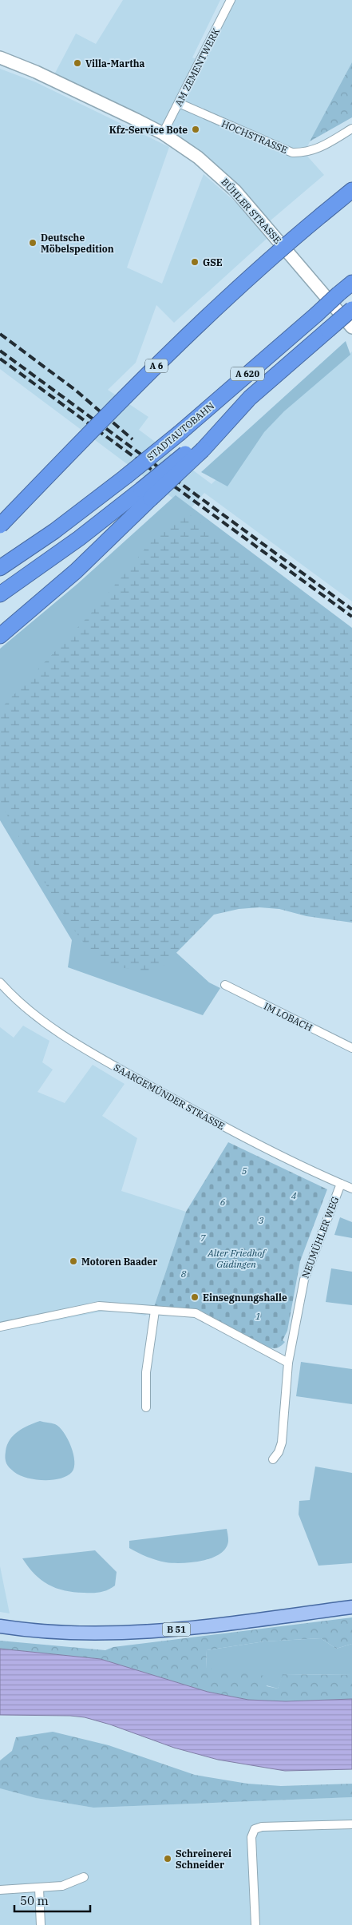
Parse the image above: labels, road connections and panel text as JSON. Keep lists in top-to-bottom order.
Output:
{
  "streets": {
    "highway": ["A 6", "A 620", "STADTAUTOBAHN"],
    "main road": ["BÜHLER STRASSE", "B 51"],
    "street": [
      "AM ZEMENTWERK",
      "HOCHSTRASSE",
      "IM LOBACH",
      "SAARGEMÜNDER STRASSE",
      "NEUMÜHLER WEG"
    ]
  },
  "crossings": [
    ["AM ZEMENTWERK", "HOCHSTRASSE"],
    ["AM ZEMENTWERK", "BÜHLER STRASSE"],
    ["SAARGEMÜNDER STRASSE", "NEUMÜHLER WEG"]
  ],
  "parks": [
    "5",
    "4",
    "6",
    "3",
    "7",
    "Alter Friedhof Güdingen",
    "8",
    "1"
  ],
  "places": [
    "Villa-Martha",
    "Kfz-Service Bote",
    "Deutsche Möbelspedition",
    "GSE",
    "Motoren Baader",
    "Einsegnungshalle",
    "Schreinerei Schneider"
  ],
  "scale_bar": "50 m"
}
